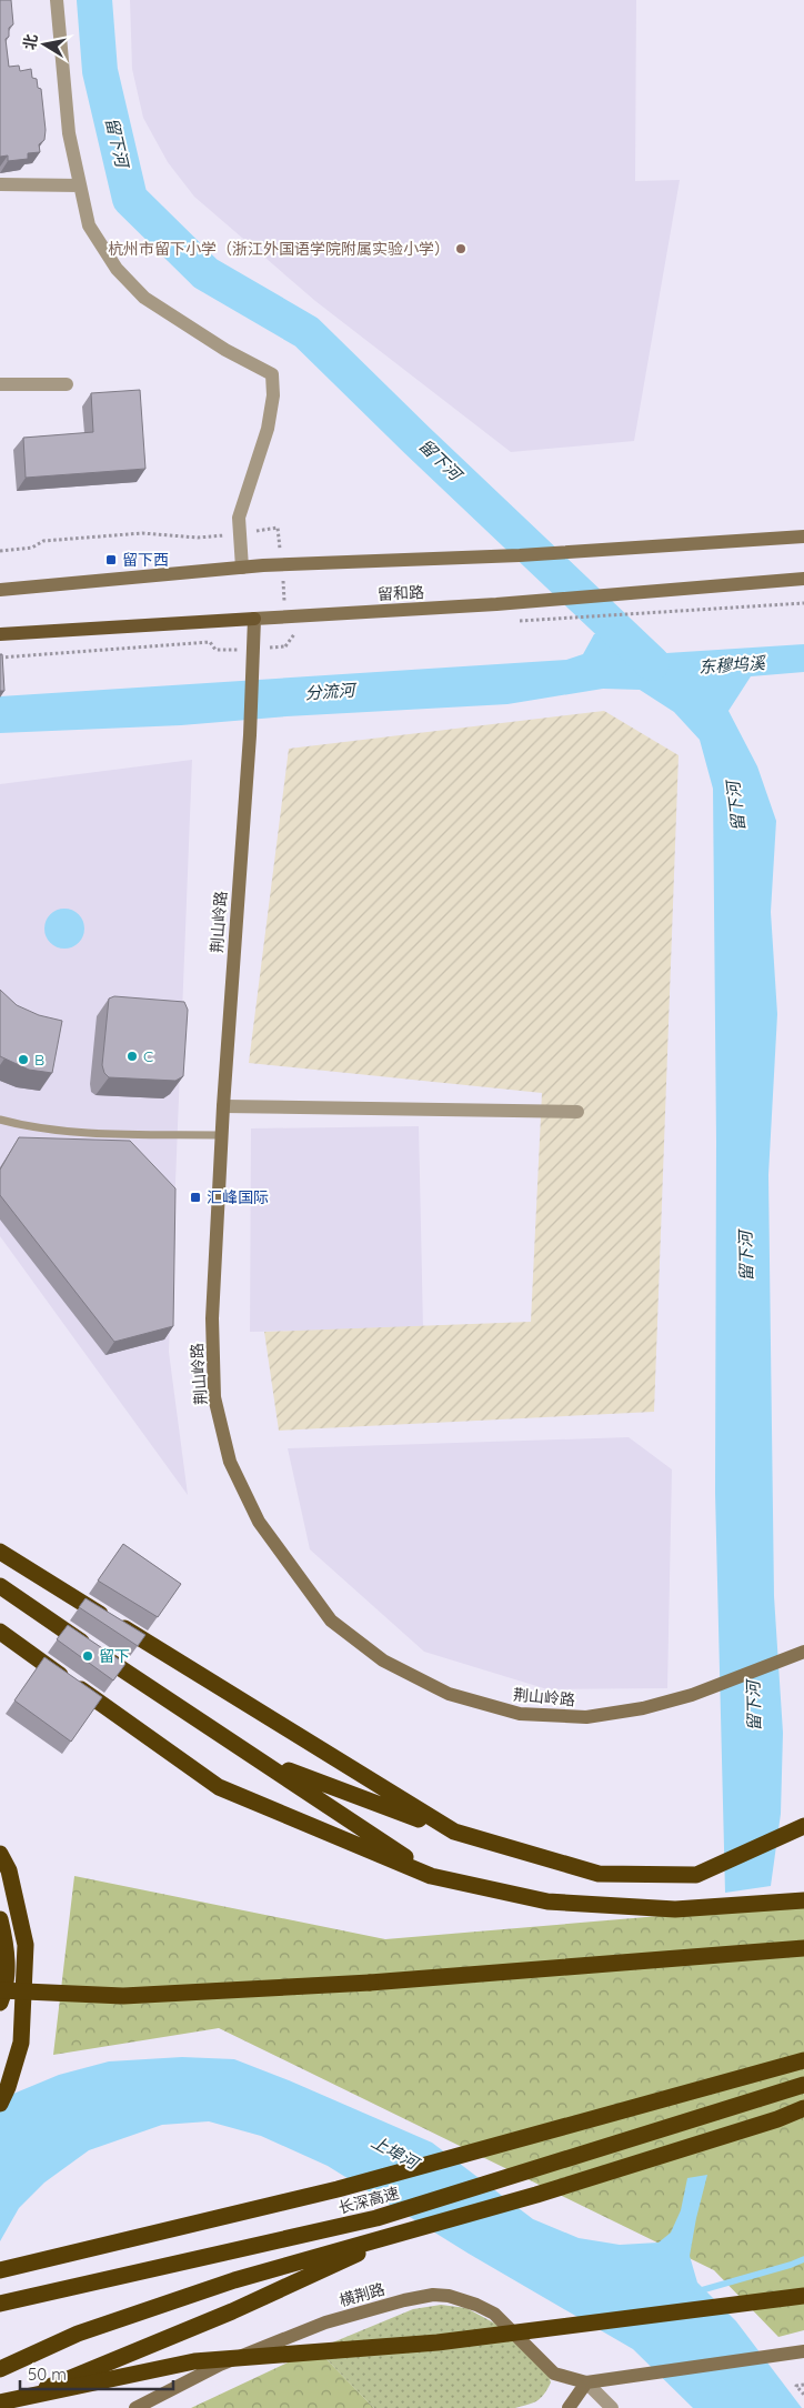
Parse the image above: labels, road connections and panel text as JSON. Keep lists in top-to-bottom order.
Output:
{
  "streets": {
    "highway": ["长深高速"],
    "main road": ["留和路"],
    "street": ["荆山岭路", "横荆路"]
  },
  "crossings": [
    ["留和路", "荆山岭路"]
  ],
  "water": [
    "留下河",
    "东穆坞溪",
    "分流河",
    "上埠河"
  ],
  "places": {
    "other": [
      "杭州市留下小学（浙江外国语学院附属实验小学）",
      "C",
      "B",
      "留下"
    ],
    "transit": ["留下西", "汇峰国际"]
  },
  "scale_bar": "50 m",
  "north": "left"
}
